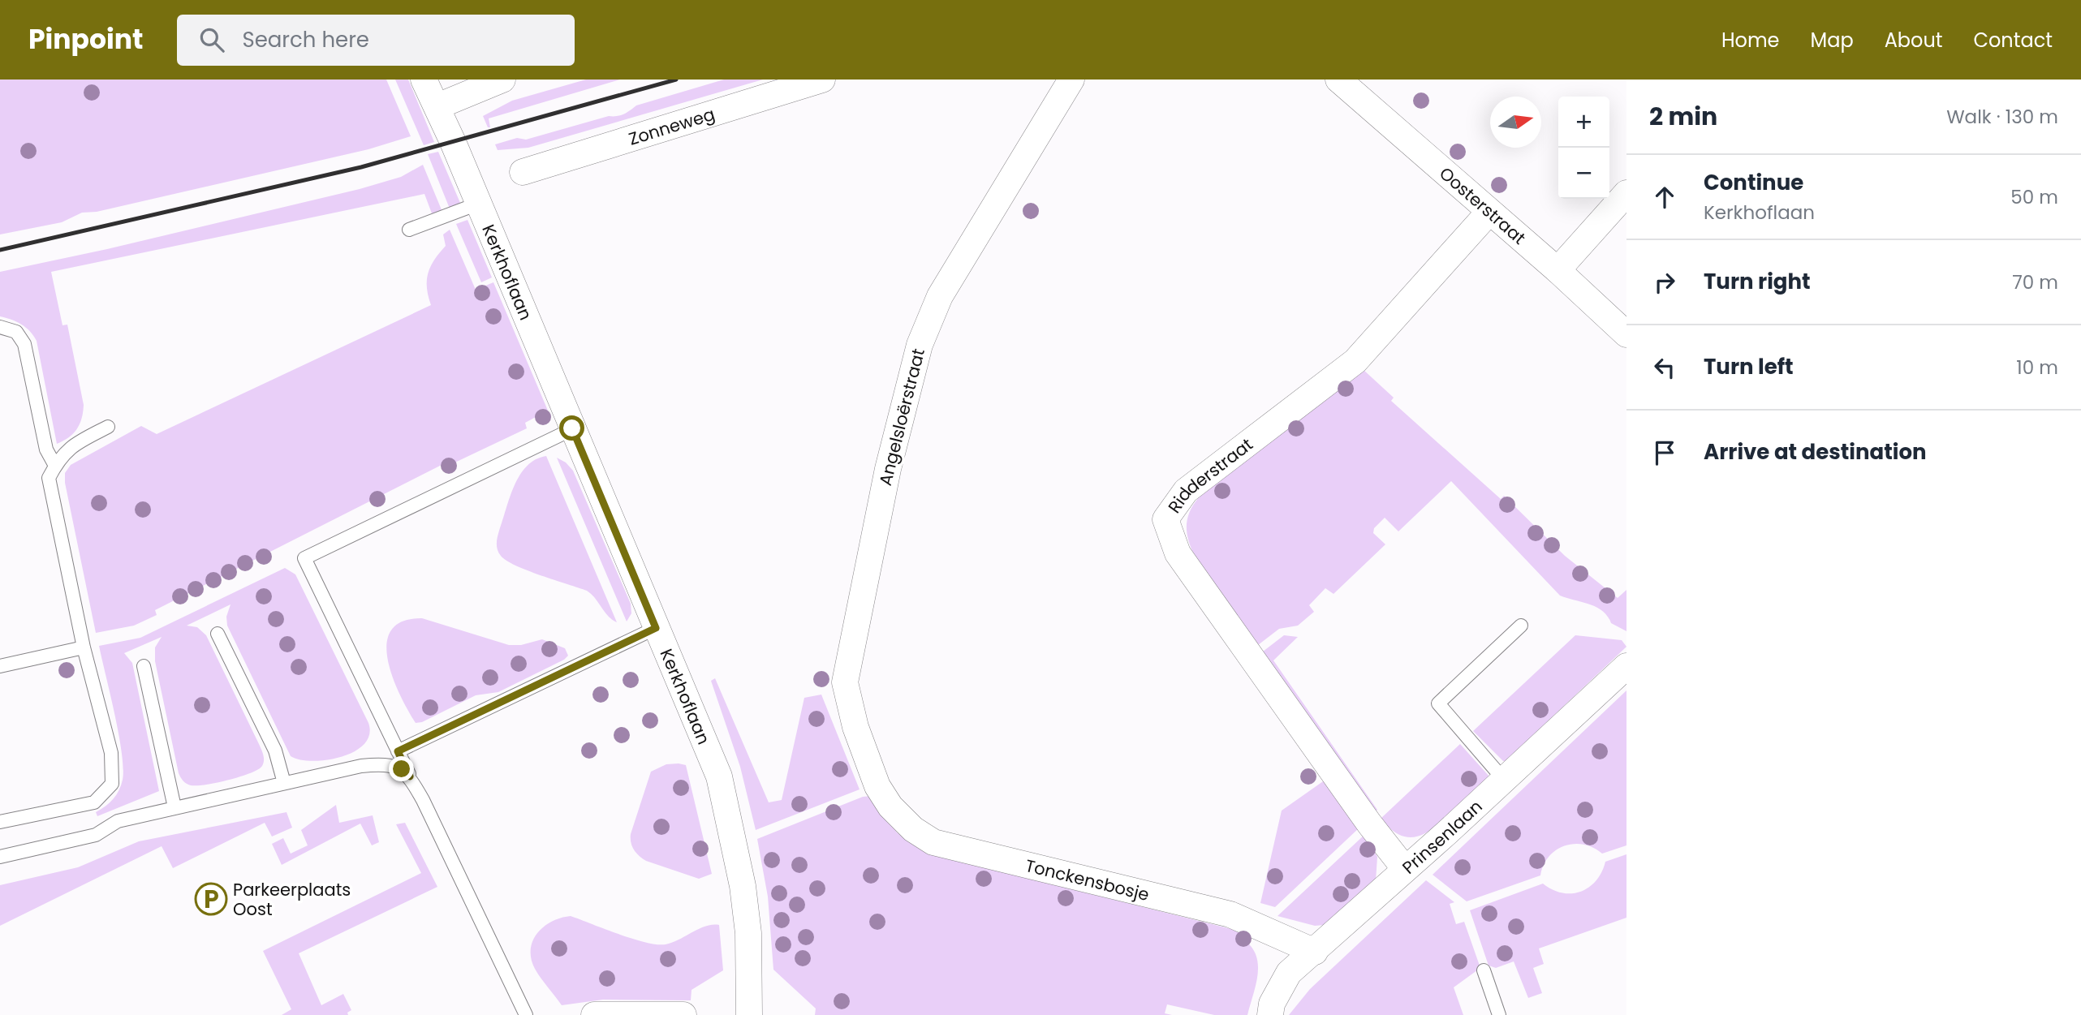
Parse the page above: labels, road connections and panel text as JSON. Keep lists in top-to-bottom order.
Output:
{
  "streets": {
    "street": [
      "Zonneweg",
      "Oosterstraat",
      "Kerkhoflaan",
      "Angelsloërstraat",
      "Ridderstraat",
      "Prinsenlaan",
      "Tonckensbosje"
    ]
  },
  "crossings": [
    ["Oosterstraat", "Ridderstraat"],
    ["Angelsloërstraat", "Tonckensbosje"],
    ["Ridderstraat", "Prinsenlaan"],
    ["Prinsenlaan", "Tonckensbosje"]
  ],
  "places": {
    "parking": ["Parkeerplaats Oost"]
  },
  "north": "right",
  "page": {
    "header": "Pinpoint",
    "search": "Search here",
    "nav": [
      "Home",
      "Map",
      "About",
      "Contact"
    ],
    "heading": ["2 min", "Walk · 130 m"],
    "map_buttons": ["+", "−"],
    "list": [
      ["Continue", "Kerkhoflaan", "50 m"],
      ["Turn right", "70 m"],
      ["Turn left", "10 m"],
      "Arrive at destination"
    ]
  }
}
